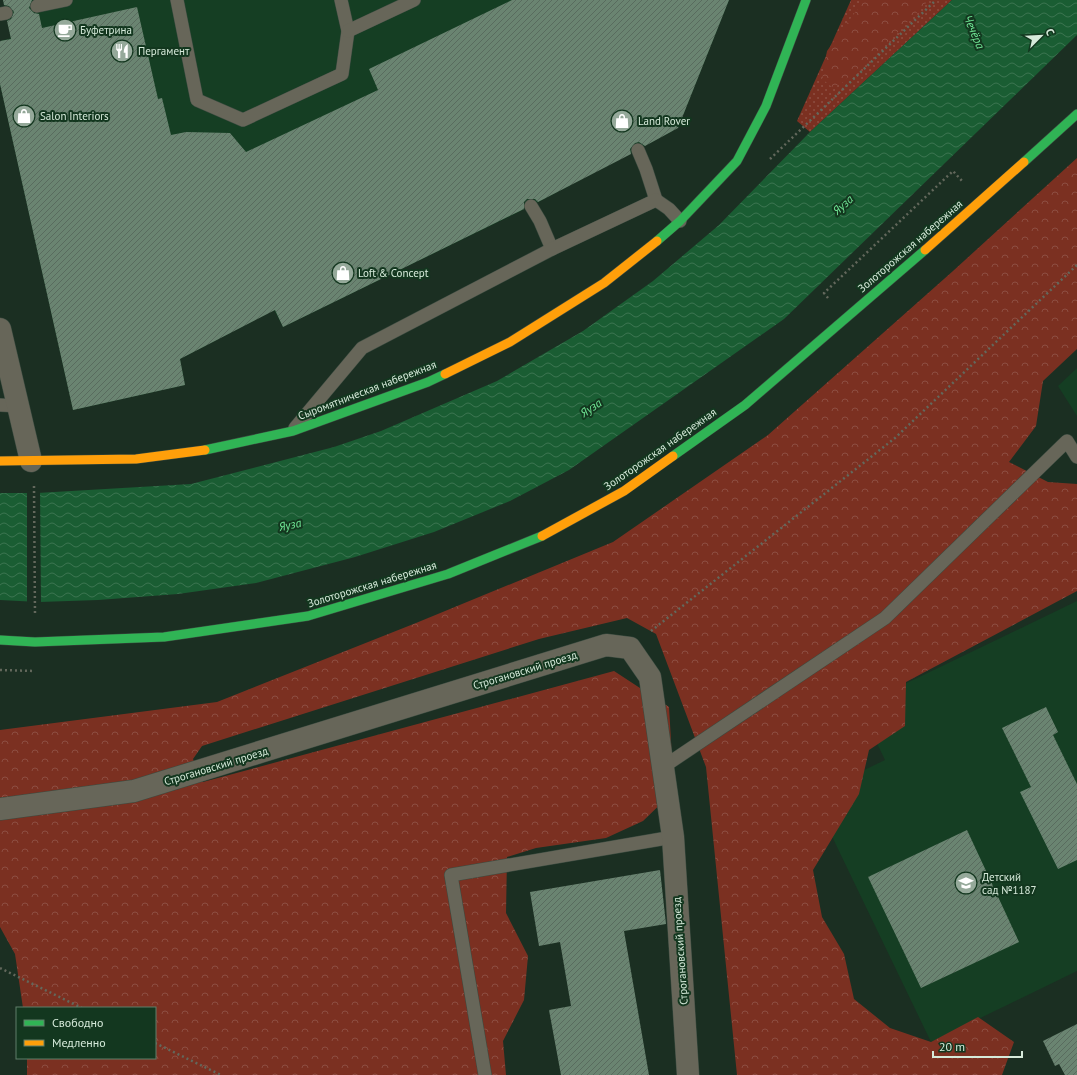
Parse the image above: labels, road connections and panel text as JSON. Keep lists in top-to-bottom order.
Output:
{
  "streets": {
    "main road": ["Золоторожская набережная", "Сыромятническая набережная"],
    "street": ["Строгановский проезд"]
  },
  "water": ["Чечёра", "Яуза"],
  "places": {
    "cafe": ["Буфетрина"],
    "restaurant": ["Пергамент"],
    "shop": ["Salon Interiors", "Land Rover", "Loft & Concept"],
    "school or university": ["Детский сад №1187"]
  },
  "legend": ["Свободно", "Медленно"],
  "scale_bar": "20 m",
  "north": "top right"
}
